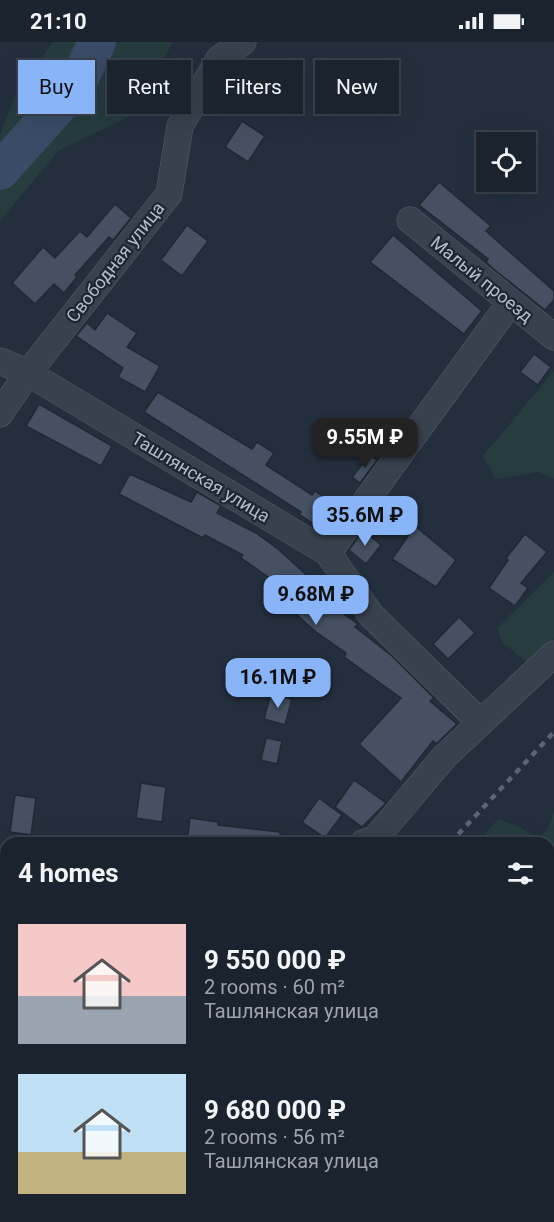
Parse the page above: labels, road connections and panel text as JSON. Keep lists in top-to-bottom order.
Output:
{
  "streets": {
    "street": ["Свободная улица", "Малый проезд", "Ташлянская улица"]
  },
  "crossings": [
    ["Свободная улица", "Ташлянская улица"]
  ],
  "page": {
    "status": "21:10",
    "chip": [
      "Buy",
      "Rent",
      "Filters",
      "New"
    ],
    "price": [
      "9.55M ₽",
      "35.6M ₽",
      "9.68M ₽",
      "16.1M ₽"
    ],
    "heading": "4 homes",
    "list": [
      {
        "name": "9 550 000 ₽",
        "note": "2 rooms · 60 m² · Ташлянская улица"
      },
      {
        "name": "9 680 000 ₽",
        "note": "2 rooms · 56 m² · Ташлянская улица"
      }
    ]
  }
}
